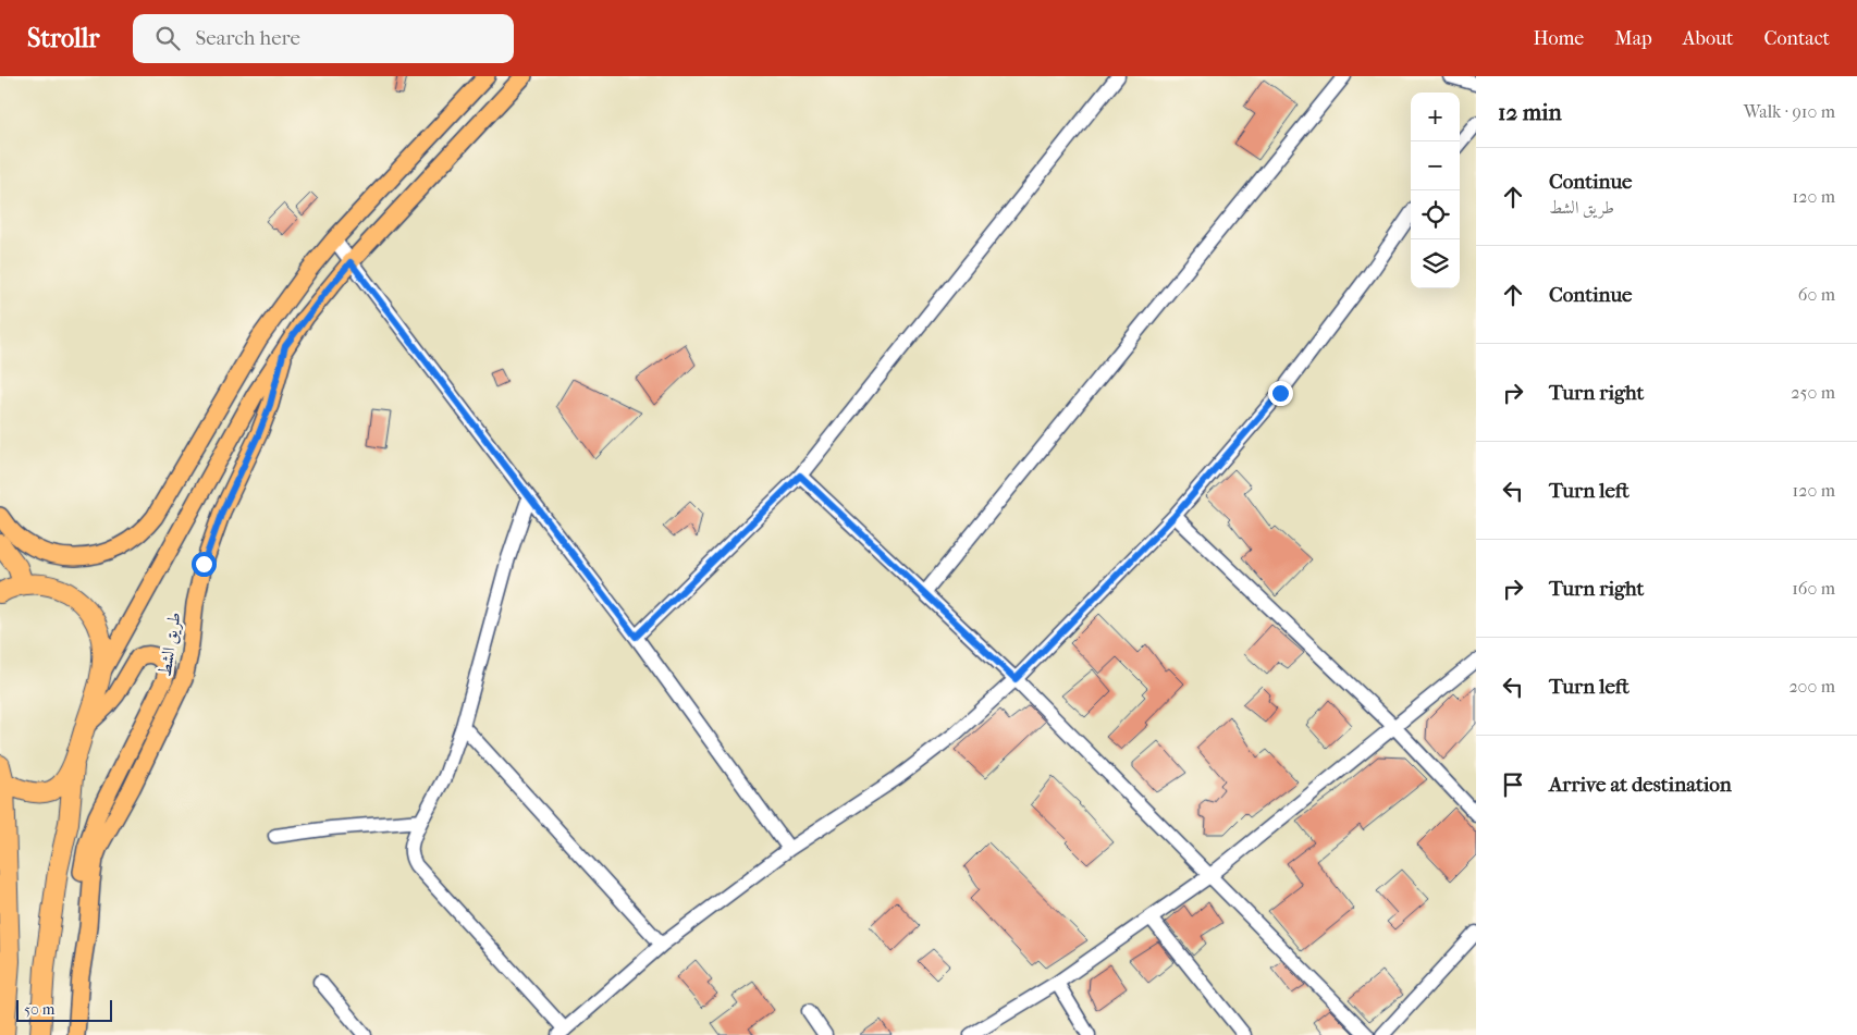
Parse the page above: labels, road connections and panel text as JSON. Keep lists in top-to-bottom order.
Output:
{
  "streets": {
    "main road": ["طريق الشط"]
  },
  "scale_bar": "50 m",
  "page": {
    "header": "Strollr",
    "search": "Search here",
    "nav": [
      "Home",
      "Map",
      "About",
      "Contact"
    ],
    "heading": ["12 min", "Walk · 910 m"],
    "map_buttons": ["+", "−"],
    "list": [
      ["Continue", "طريق الشط", "120 m"],
      ["Continue", "60 m"],
      ["Turn right", "250 m"],
      ["Turn left", "120 m"],
      ["Turn right", "160 m"],
      ["Turn left", "200 m"],
      "Arrive at destination"
    ],
    "scale": "50 m"
  }
}
